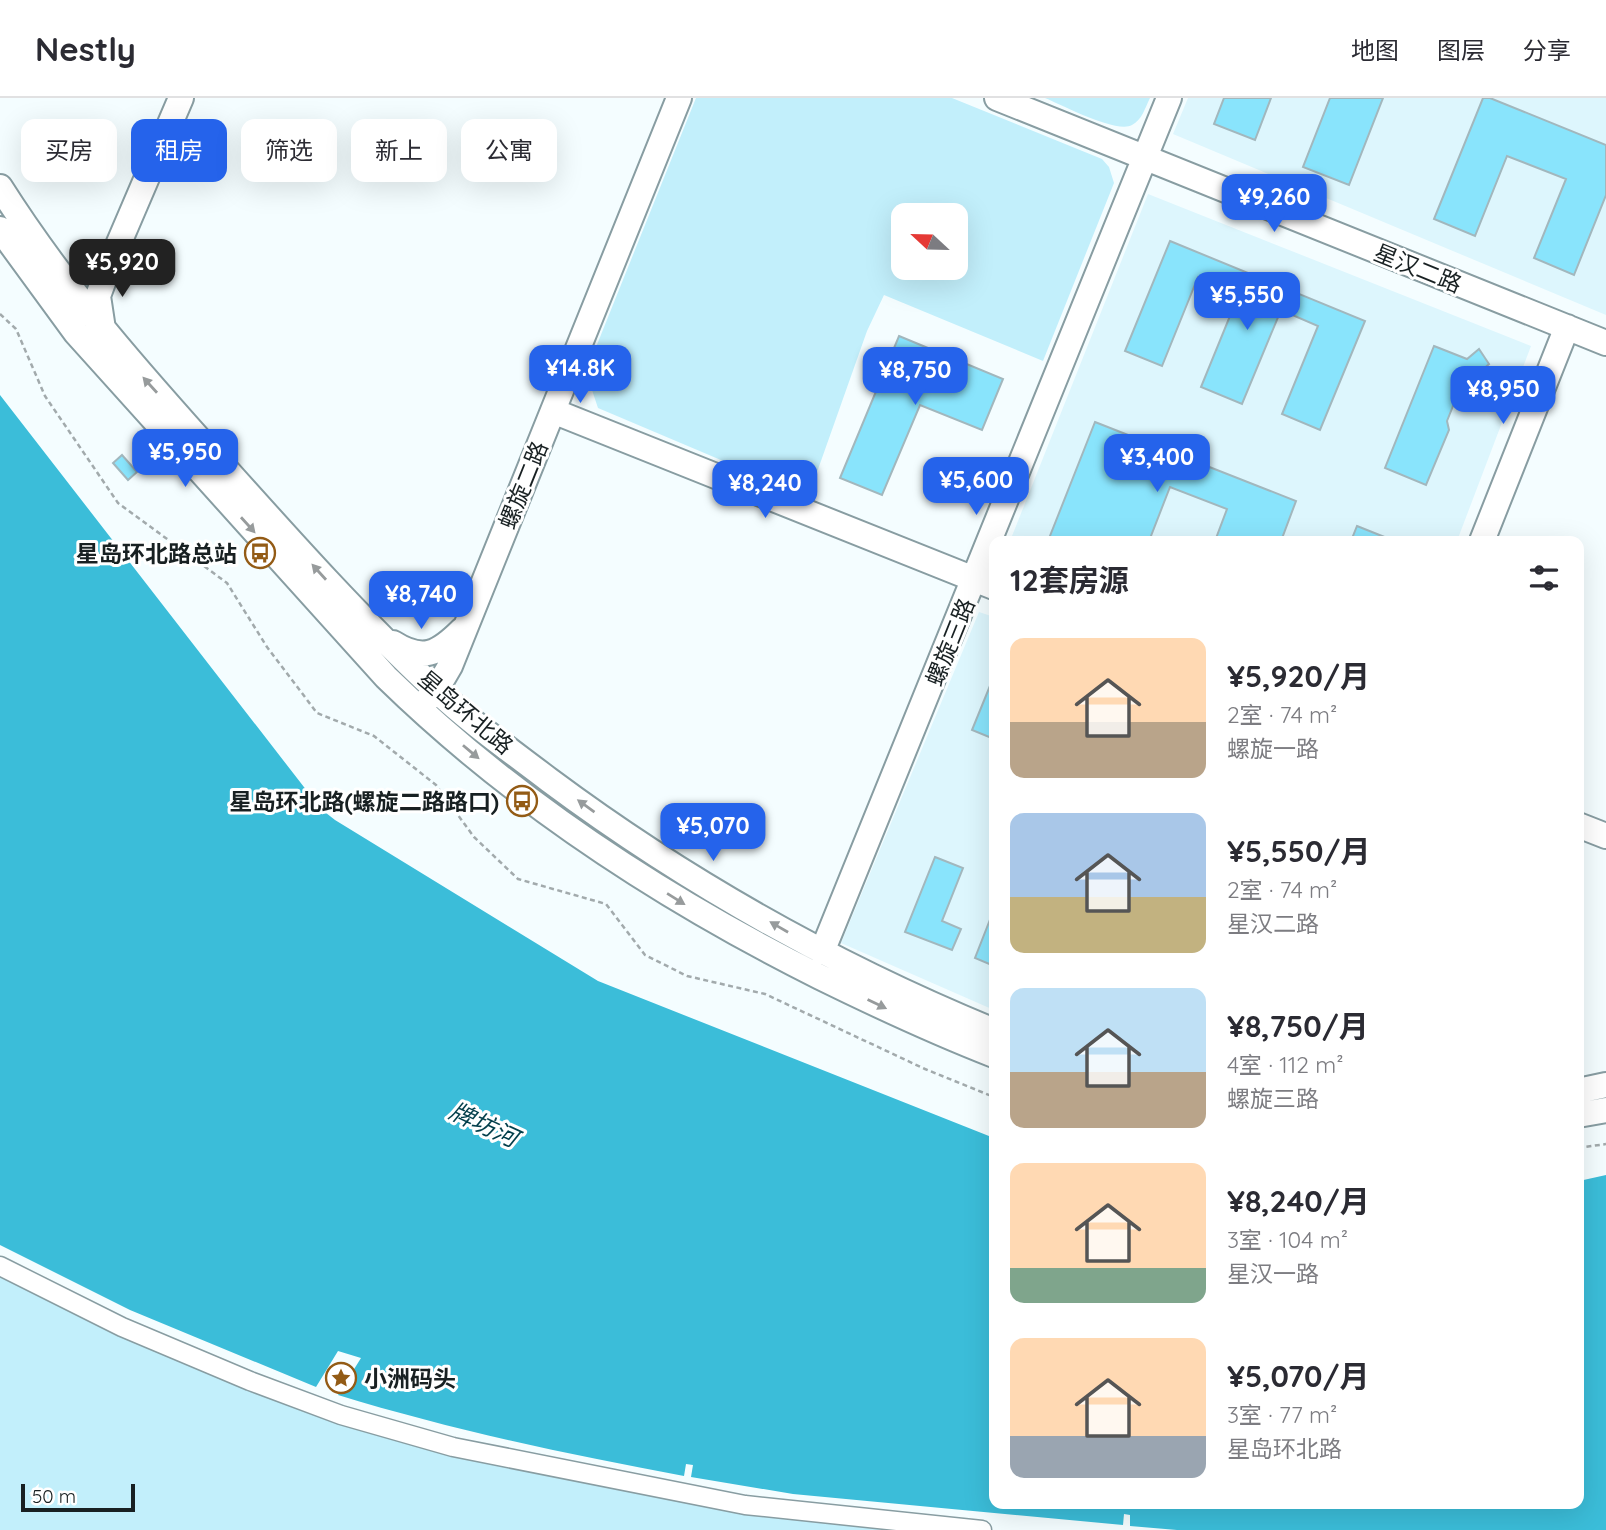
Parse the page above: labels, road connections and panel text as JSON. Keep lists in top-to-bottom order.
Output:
{
  "streets": {
    "street": [
      "星汉二路",
      "螺旋二路",
      "螺旋三路",
      "星岛环北路"
    ]
  },
  "crossings": [
    ["星汉二路", "螺旋三路"],
    ["螺旋二路", "星岛环北路"],
    ["螺旋三路", "星岛环北路"]
  ],
  "water": ["牌坊河"],
  "places": {
    "bus stop": ["星岛环北路总站", "星岛环北路(螺旋二路路口)"],
    "place": ["小洲码头"]
  },
  "scale_bar": "50 m",
  "north": "left",
  "page": {
    "header": "Nestly",
    "nav": ["地图", "图层", "分享"],
    "chip": [
      "买房",
      "租房",
      "筛选",
      "新上",
      "公寓"
    ],
    "price": [
      "¥9,260",
      "¥5,920",
      "¥5,550",
      "¥14.8K",
      "¥8,750",
      "¥8,950",
      "¥5,950",
      "¥3,400",
      "¥5,600",
      "¥8,240",
      "¥8,740",
      "¥5,070"
    ],
    "heading": "12套房源",
    "list": [
      {
        "name": "¥5,920/月",
        "note": "2室 · 74 m² · 螺旋一路"
      },
      {
        "name": "¥5,550/月",
        "note": "2室 · 74 m² · 星汉二路"
      },
      {
        "name": "¥8,750/月",
        "note": "4室 · 112 m² · 螺旋三路"
      },
      {
        "name": "¥8,240/月",
        "note": "3室 · 104 m² · 星汉一路"
      },
      {
        "name": "¥5,070/月",
        "note": "3室 · 77 m² · 星岛环北路"
      }
    ],
    "scale": "50 m"
  }
}
